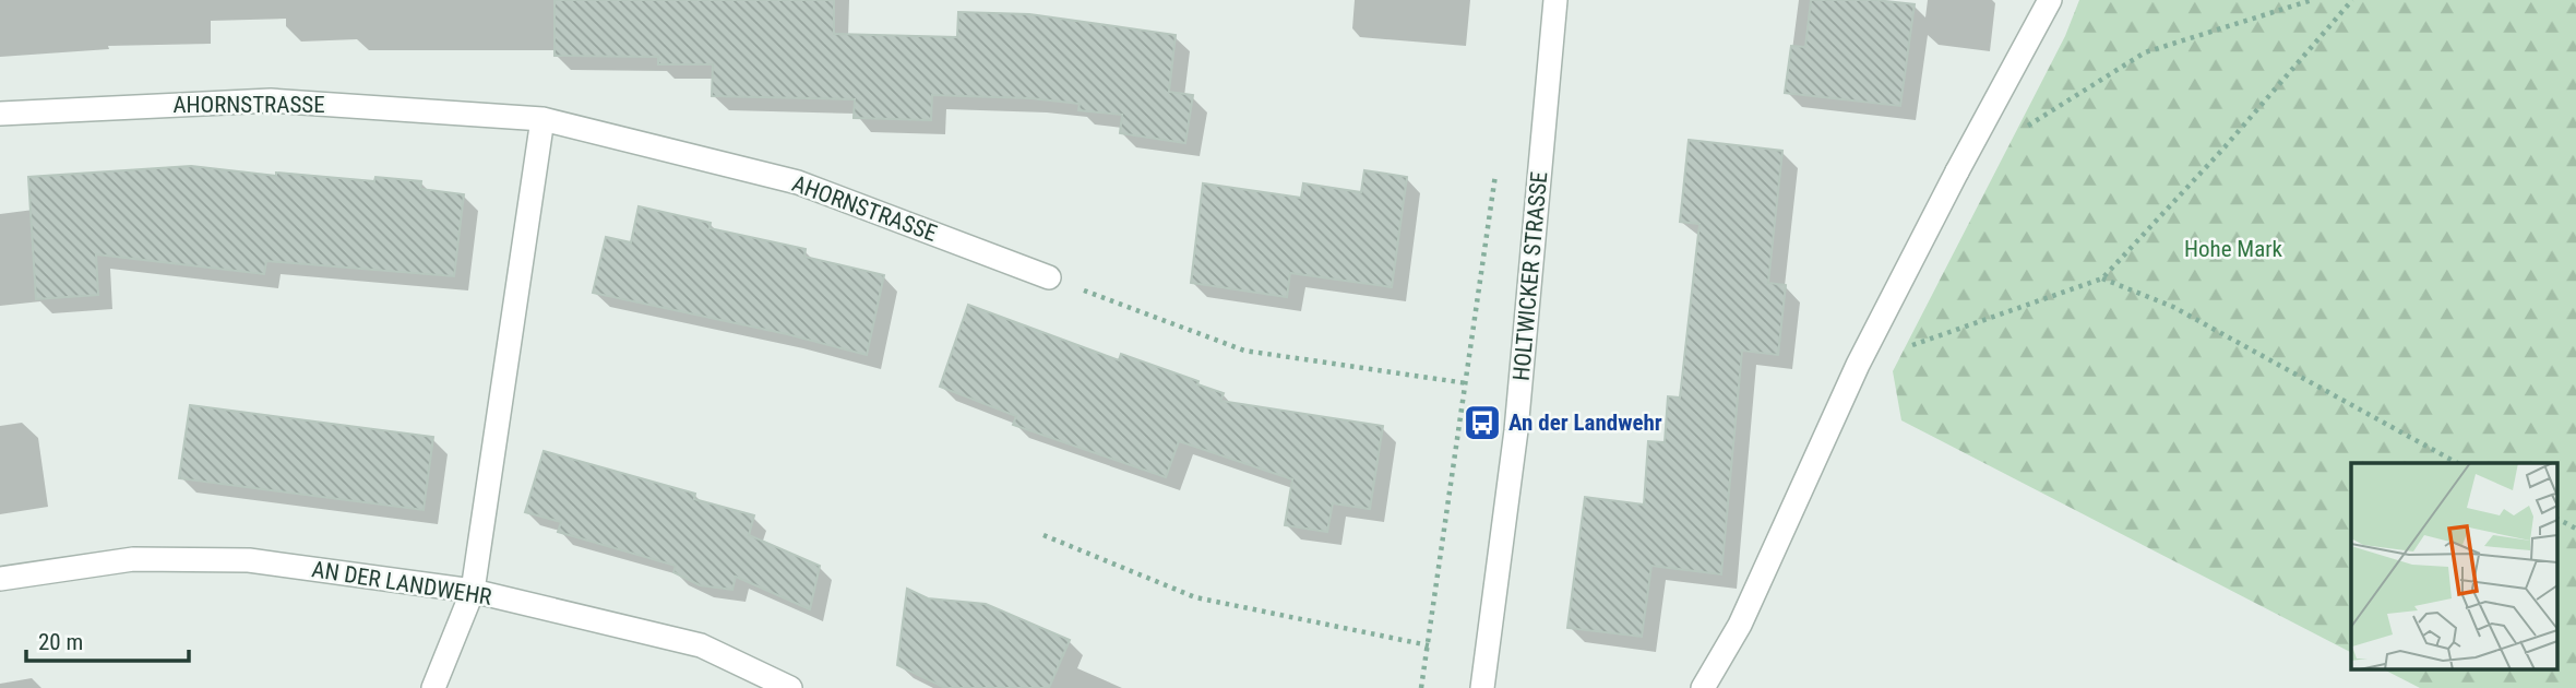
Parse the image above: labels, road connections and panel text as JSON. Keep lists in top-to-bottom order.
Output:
{
  "streets": {
    "street": ["AHORNSTRASSE", "HOLTWICKER STRASSE", "AN DER LANDWEHR"]
  },
  "parks": ["Hohe Mark"],
  "places": {
    "bus stop": ["An der Landwehr"]
  },
  "scale_bar": "20 m"
}
